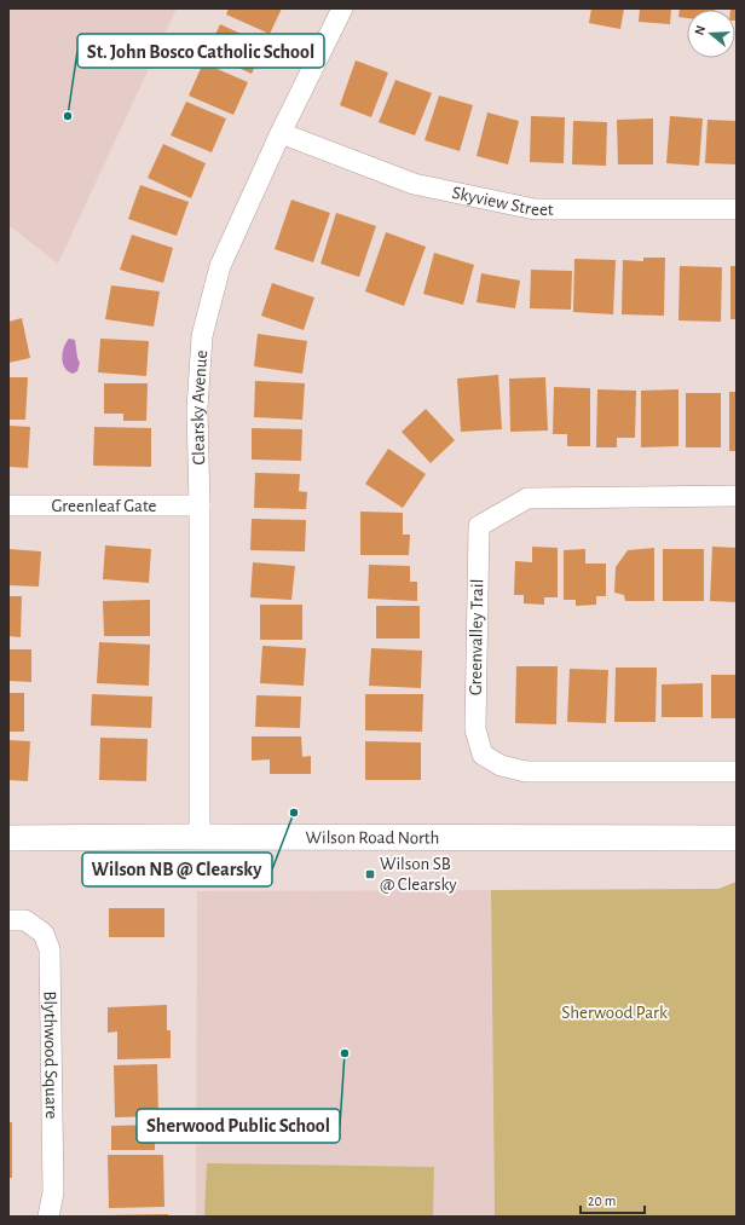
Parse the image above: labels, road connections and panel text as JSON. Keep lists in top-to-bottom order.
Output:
{
  "streets": {
    "street": [
      "Skyview Street",
      "Clearsky Avenue",
      "Greenleaf Gate",
      "Greenvalley Trail",
      "Wilson Road North",
      "Blythwood Square"
    ]
  },
  "crossings": [
    ["Skyview Street", "Clearsky Avenue"],
    ["Clearsky Avenue", "Greenleaf Gate"],
    ["Clearsky Avenue", "Wilson Road North"]
  ],
  "parks": ["Sherwood Park"],
  "places": {
    "other": ["St. John Bosco Catholic School", "Wilson NB @ Clearsky", "Sherwood Public School"],
    "transit": ["Wilson SB @ Clearsky"]
  },
  "scale_bar": "20 m",
  "north": "left"
}
